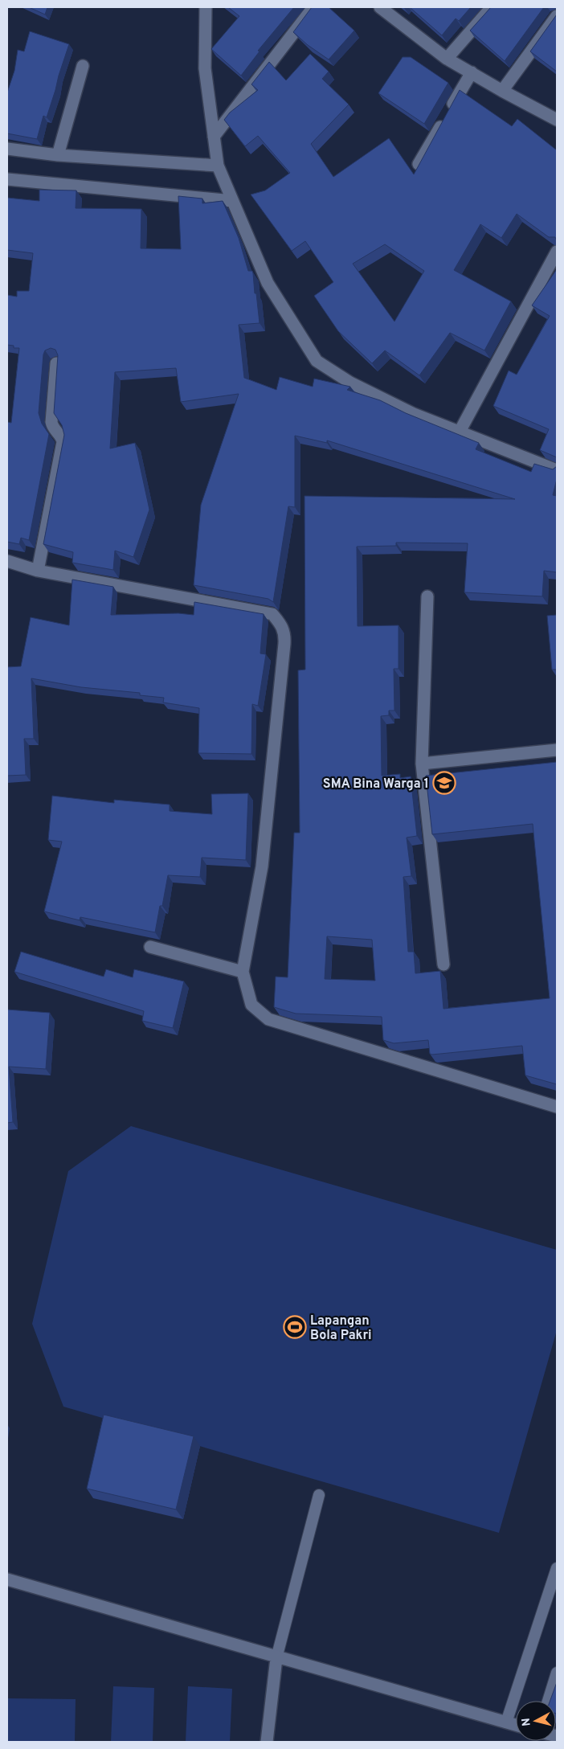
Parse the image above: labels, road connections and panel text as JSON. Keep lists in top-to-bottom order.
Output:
{
  "places": {
    "school or university": ["SMA Bina Warga 1"],
    "sports": ["Lapangan Bola Pakri"]
  },
  "north": "left"
}
